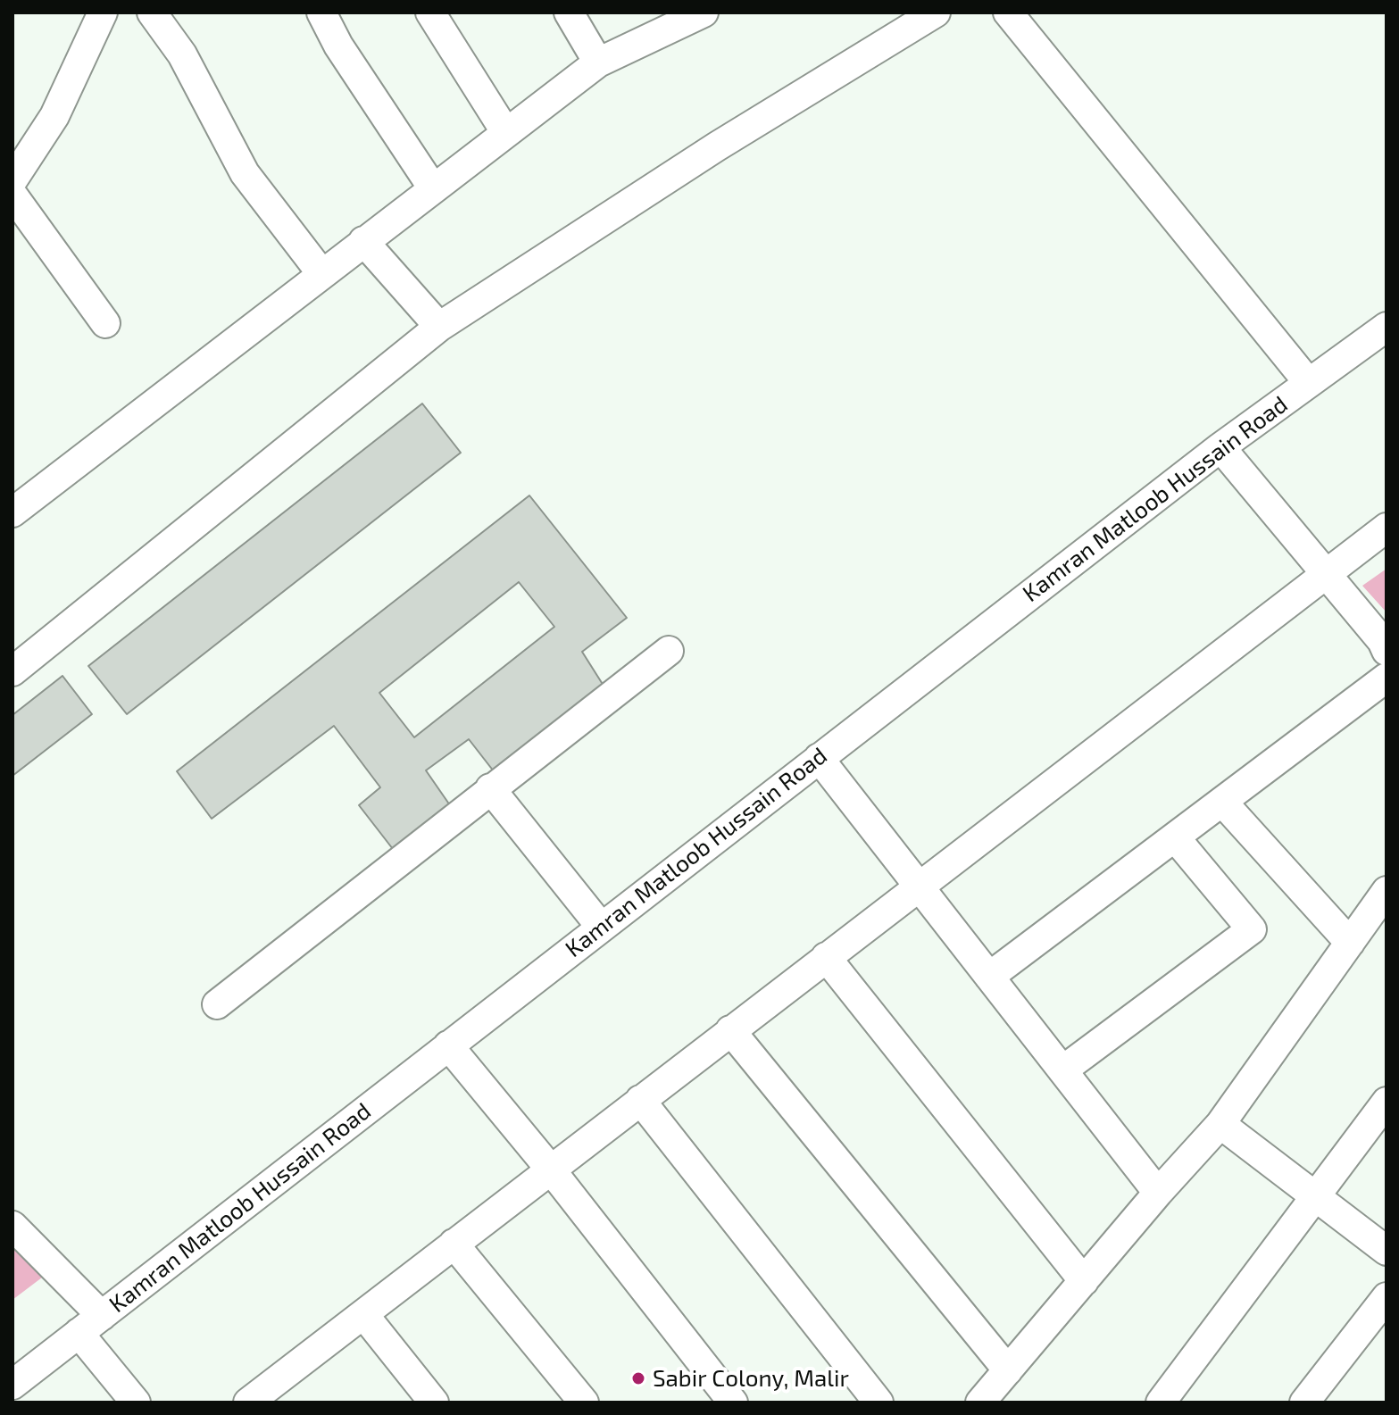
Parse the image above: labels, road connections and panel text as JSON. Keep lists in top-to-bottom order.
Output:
{
  "streets": {
    "street": ["Kamran Matloob Hussain Road"]
  },
  "places": ["Sabir Colony, Malir"]
}
